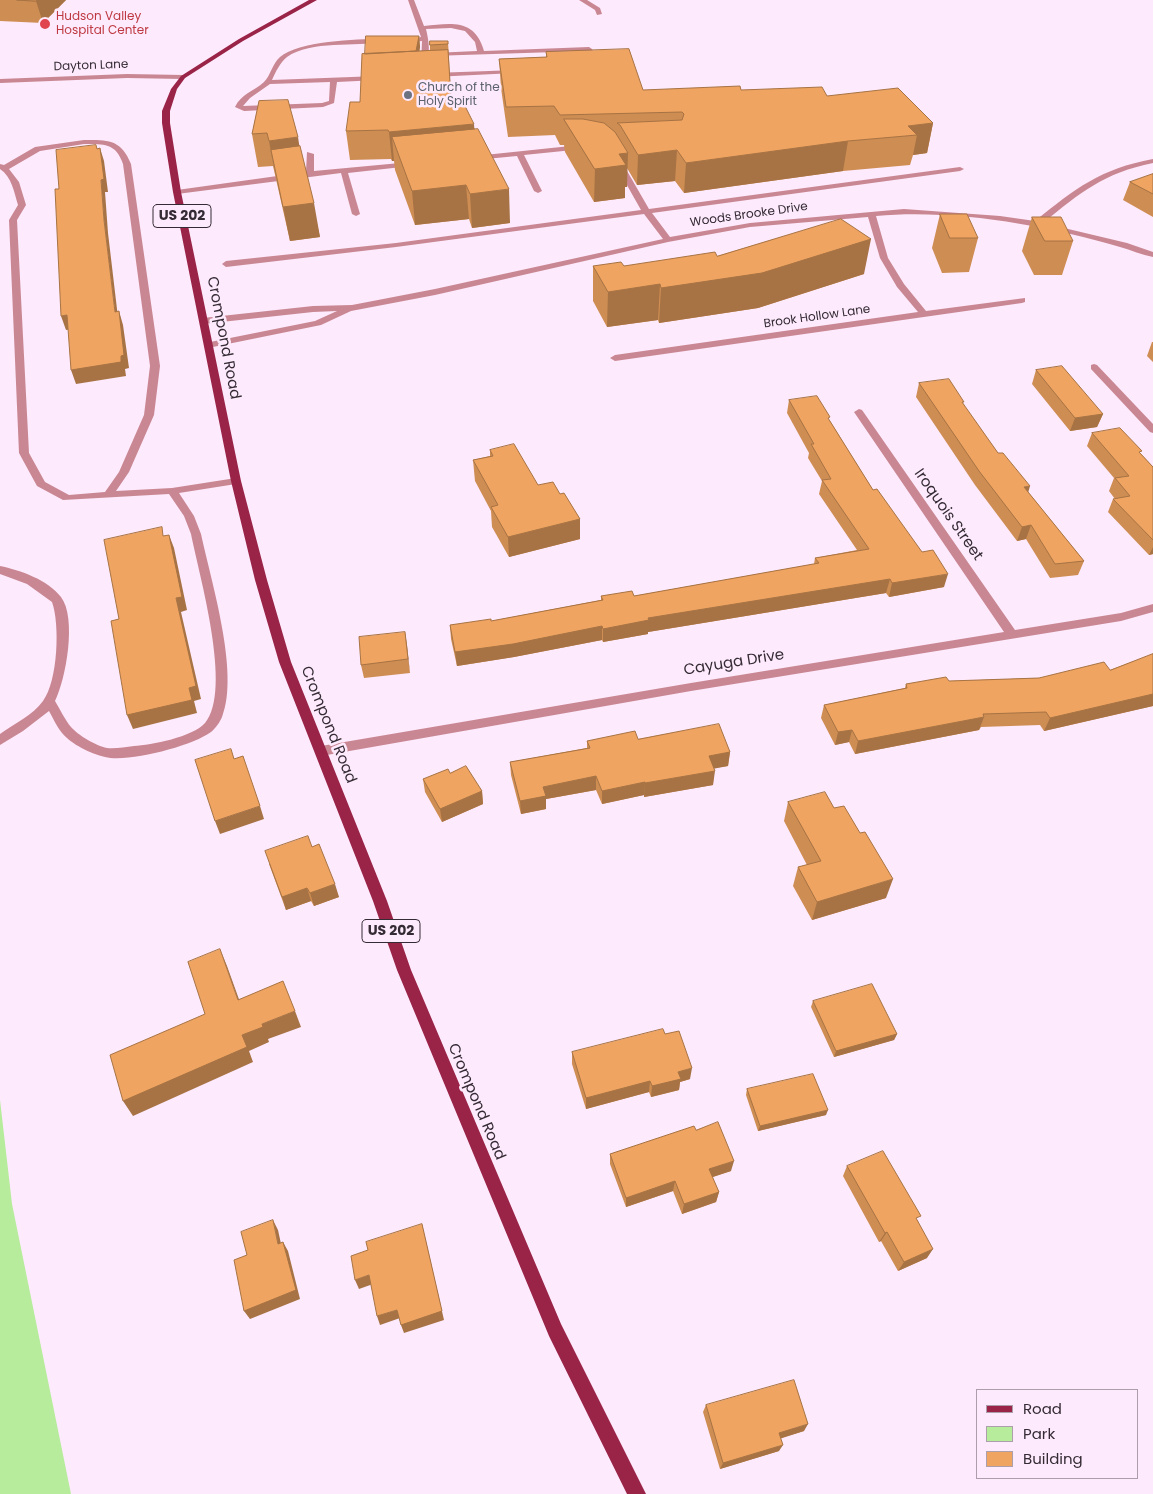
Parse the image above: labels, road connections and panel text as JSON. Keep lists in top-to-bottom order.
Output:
{
  "streets": {
    "main road": ["US 202", "Crompond Road"],
    "street": [
      "Dayton Lane",
      "Woods Brooke Drive",
      "Brook Hollow Lane",
      "Iroquois Street",
      "Cayuga Drive"
    ]
  },
  "crossings": [
    ["Dayton Lane", "Crompond Road"],
    ["Woods Brooke Drive", "Crompond Road"],
    ["Crompond Road", "Cayuga Drive"],
    ["Iroquois Street", "Cayuga Drive"]
  ],
  "places": ["Hudson Valley Hospital Center", "Church of the Holy Spirit"],
  "legend": ["Road", "Park", "Building"]
}
